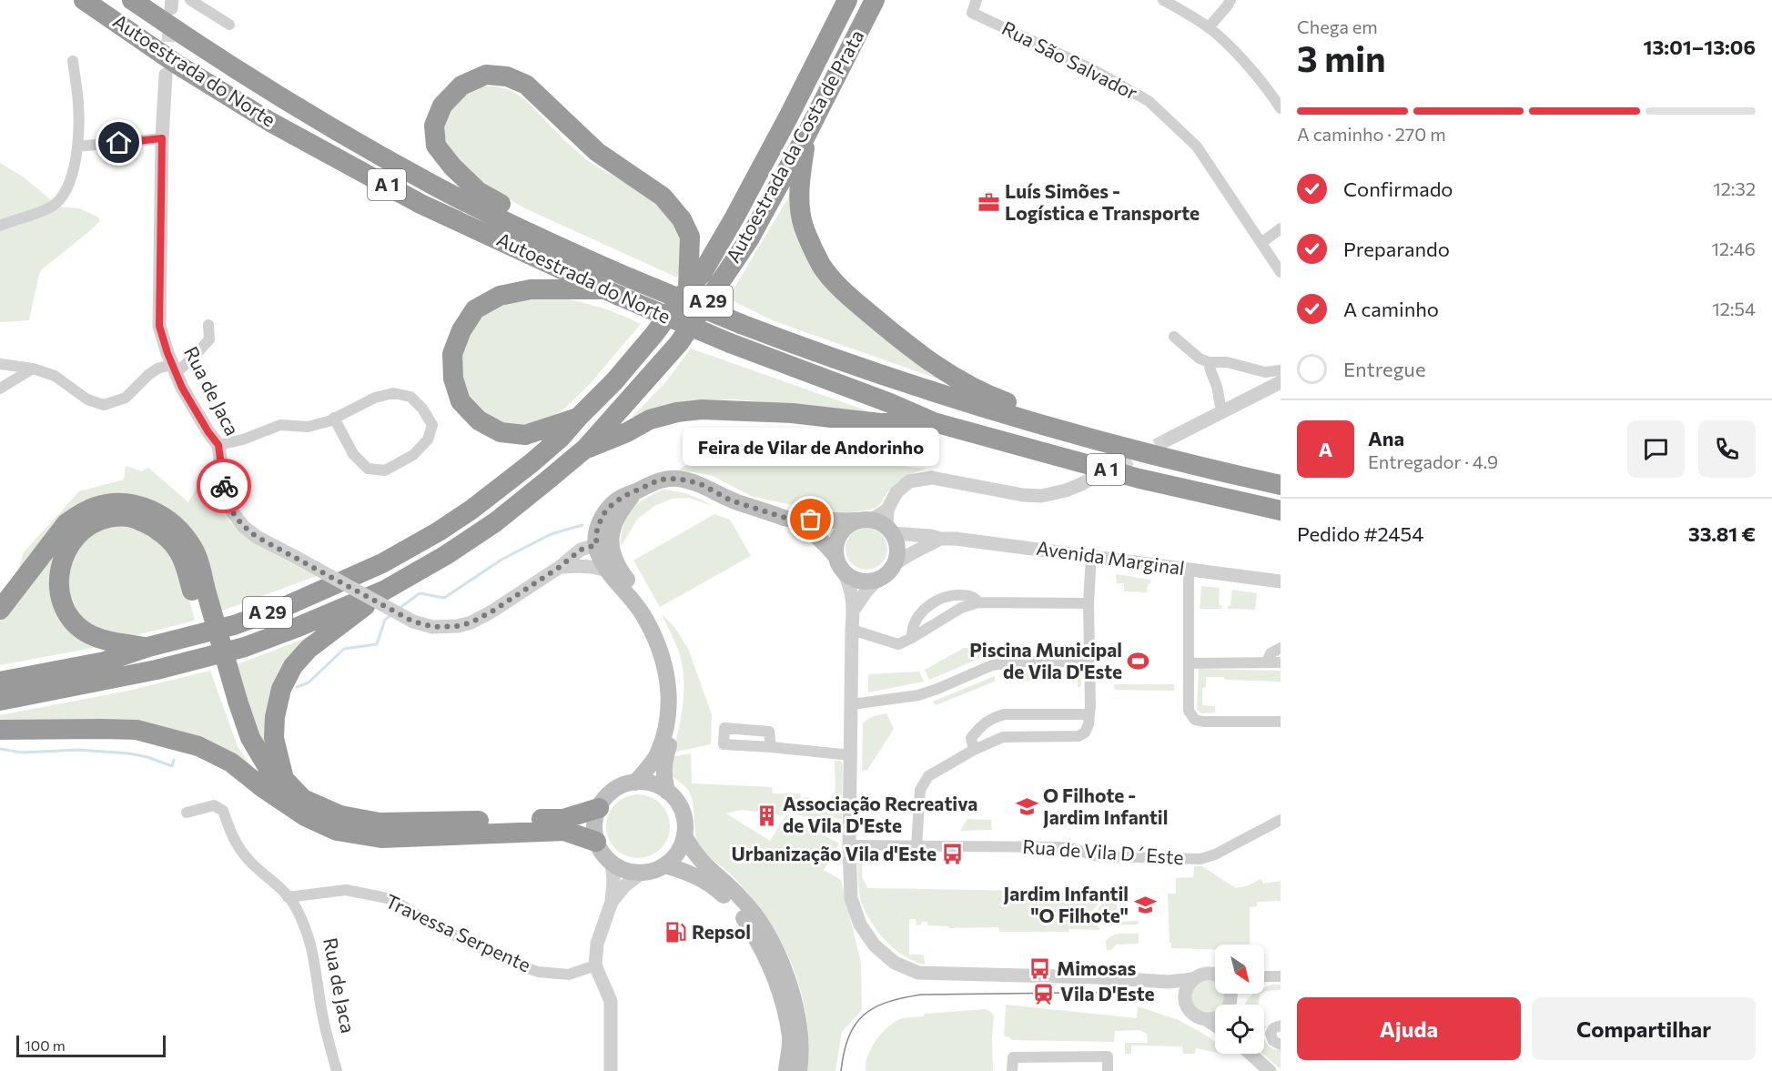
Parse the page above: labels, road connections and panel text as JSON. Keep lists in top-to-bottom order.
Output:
{
  "streets": {
    "highway": [
      "Autoestrada do Norte",
      "Autoestrada da Costa de Prata",
      "A 1",
      "A 29"
    ],
    "street": [
      "Rua São Salvador",
      "Rua de Jaca",
      "Avenida Marginal",
      "Rua de Vila D´Este",
      "Travessa Serpente"
    ]
  },
  "crossings": [
    ["Rua de Jaca", "Travessa Serpente"]
  ],
  "places": {
    "office": ["Luís Simões - Logística e Transporte"],
    "other": ["Feira de Vilar de Andorinho"],
    "sports": ["Piscina Municipal de Vila D'Este"],
    "school or university": ["O Filhote - Jardim Infantil", "Jardim Infantil \"O Filhote\""],
    "building": ["Associação Recreativa de Vila D'Este"],
    "bus stop": ["Urbanização Vila d'Este", "Mimosas"],
    "fuel station": ["Repsol"],
    "station": ["Vila D'Este"]
  },
  "scale_bar": "100 m",
  "north": "bottom right",
  "page": {
    "heading": ["3 min", "Chega em", "13:01–13:06"],
    "panel": [
      "Ana",
      "Entregador · 4.9",
      "Pedido #2454",
      "33.81 €"
    ],
    "bar": "A caminho · 270 m",
    "list": [
      ["Confirmado", "12:32"],
      ["Preparando", "12:46"],
      ["A caminho", "12:54"],
      "Entregue"
    ],
    "round": "A",
    "bubble": "Feira de Vilar de Andorinho",
    "buttons": ["Ajuda", "Compartilhar"],
    "scale": "100 m"
  }
}
